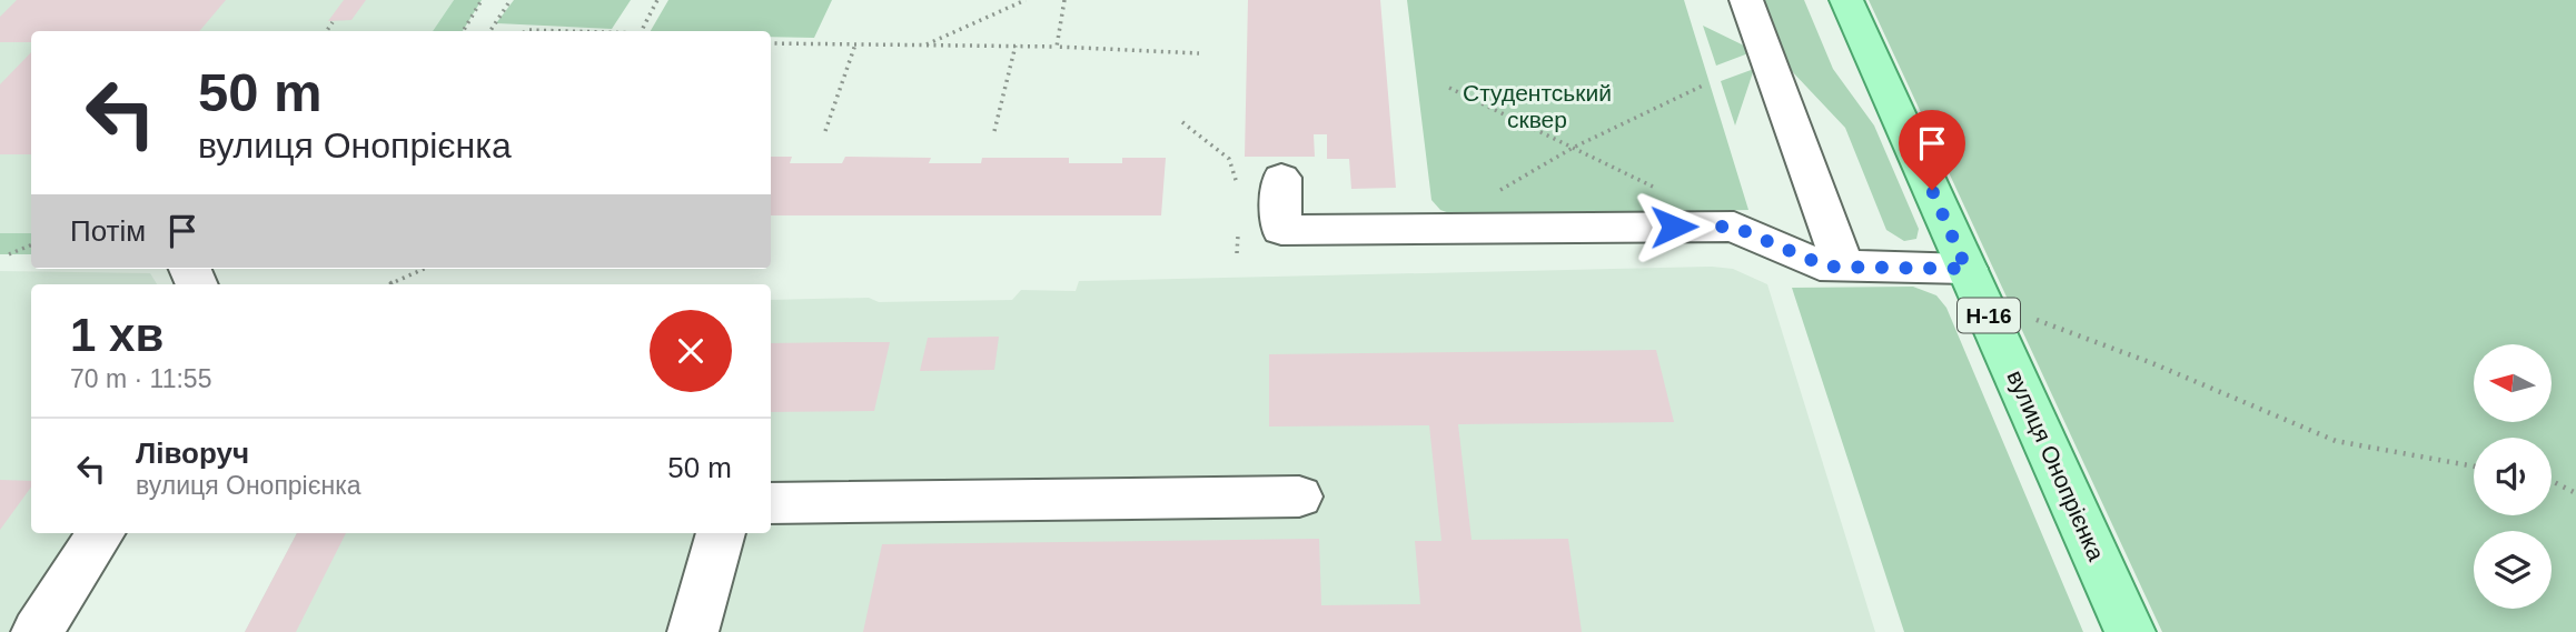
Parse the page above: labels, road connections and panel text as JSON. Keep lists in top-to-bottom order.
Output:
{
  "streets": {
    "main road": ["Н-16", "вулиця Онопрієнка"]
  },
  "parks": ["Студентський сквер"],
  "north": "left",
  "page": {
    "turn": ["50 m", "вулиця Онопрієнка"],
    "then": "Потім",
    "heading": ["1 хв", "70 m · 11:55"],
    "list": [
      {
        "name": "Ліворуч",
        "note": "вулиця Онопрієнка",
        "value": "50 m"
      }
    ]
  }
}
